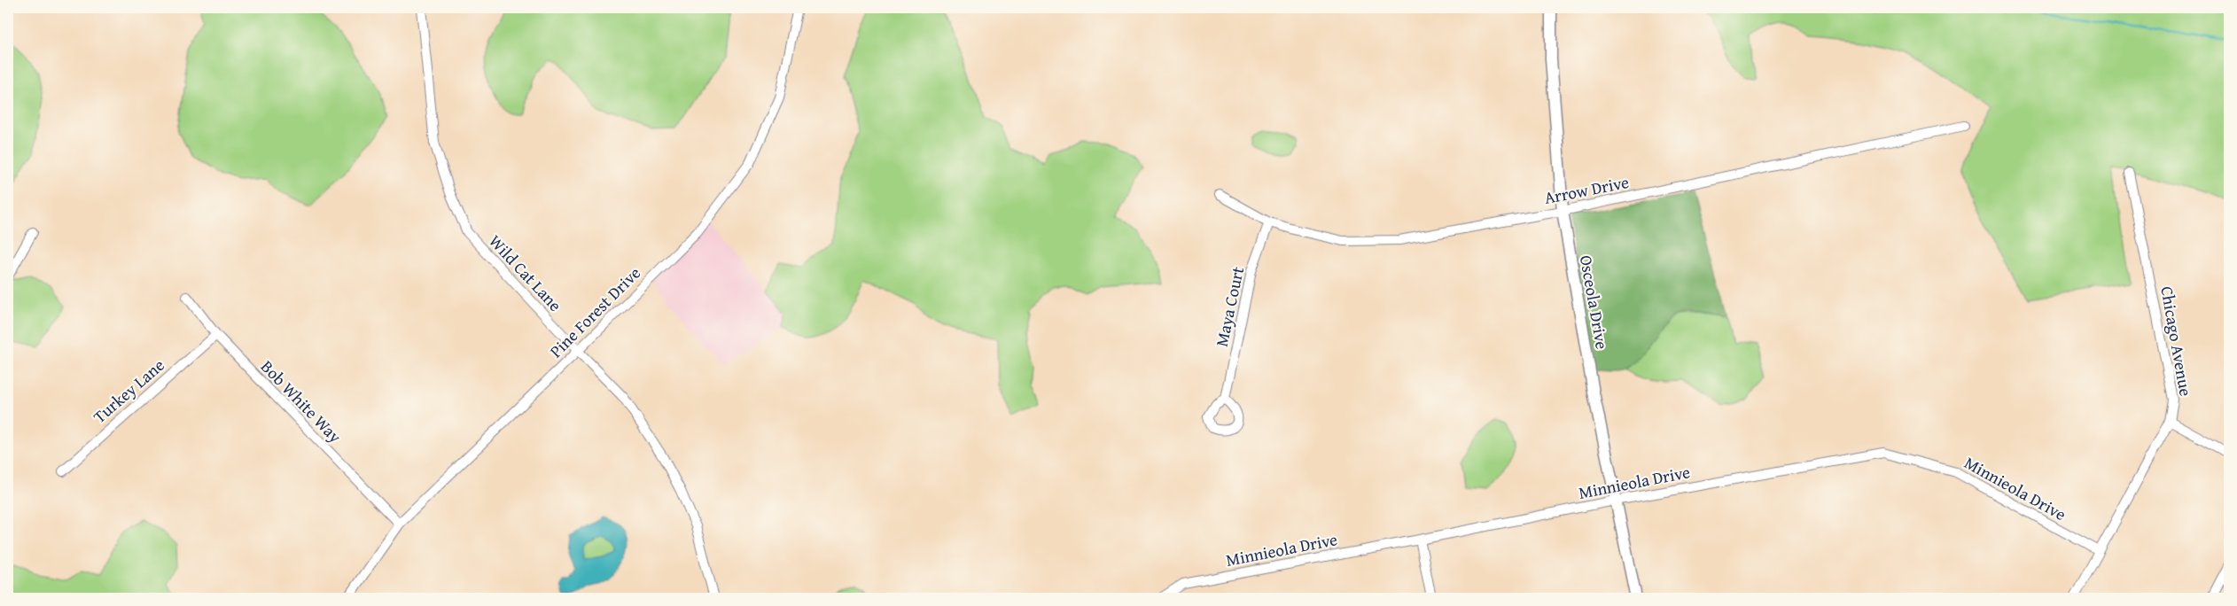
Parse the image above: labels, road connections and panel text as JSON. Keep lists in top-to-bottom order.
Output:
{
  "streets": {
    "street": [
      "Arrow Drive",
      "Wild Cat Lane",
      "Osceola Drive",
      "Maya Court",
      "Pine Forest Drive",
      "Chicago Avenue",
      "Turkey Lane",
      "Bob White Way",
      "Minnieola Drive"
    ]
  },
  "crossings": [
    ["Arrow Drive", "Osceola Drive"],
    ["Arrow Drive", "Maya Court"],
    ["Wild Cat Lane", "Pine Forest Drive"],
    ["Osceola Drive", "Minnieola Drive"],
    ["Pine Forest Drive", "Bob White Way"],
    ["Chicago Avenue", "Minnieola Drive"],
    ["Turkey Lane", "Bob White Way"]
  ]
}
